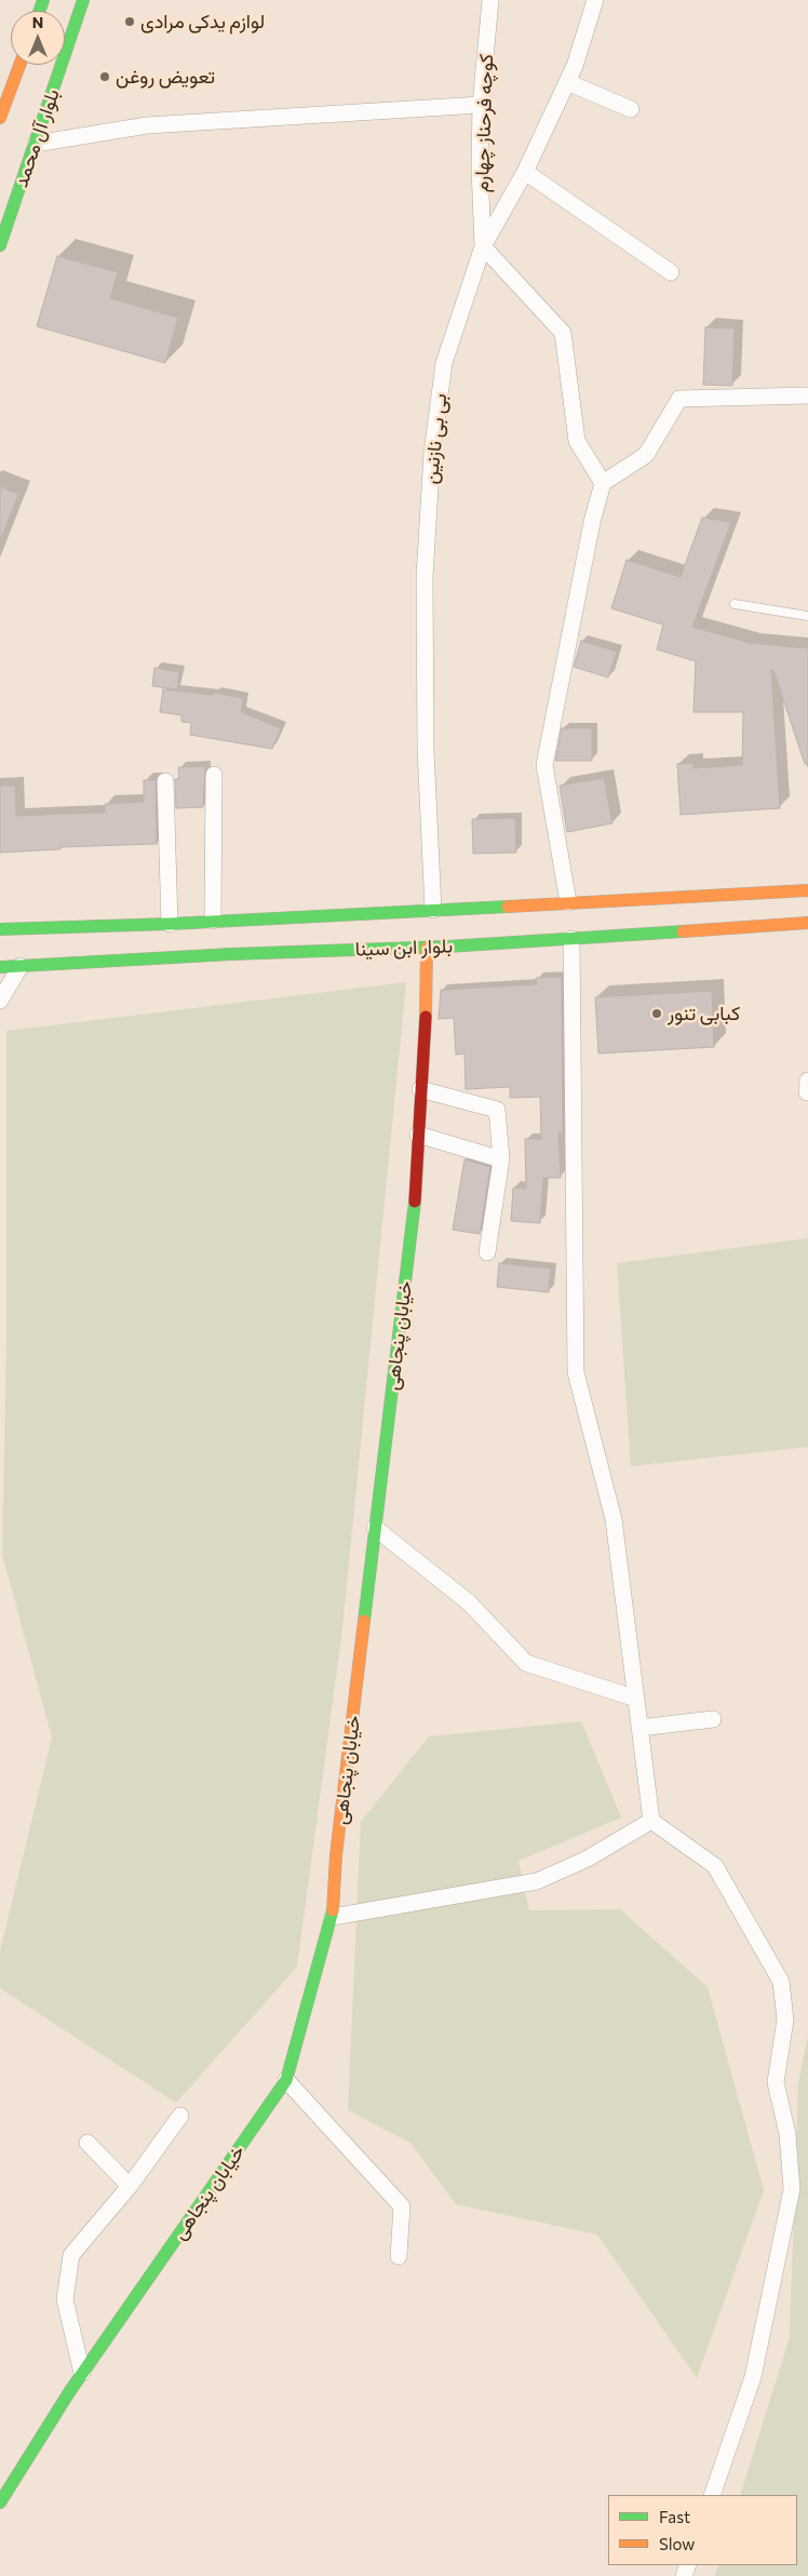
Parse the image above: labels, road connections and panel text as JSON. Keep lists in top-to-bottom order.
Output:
{
  "streets": {
    "main road": ["بلوار آل محمد", "بلوار ابن سینا", "خیابان پنجاهی"],
    "street": ["کوچه فرحناز چهارم", "بی بی نازنین"]
  },
  "crossings": [
    ["کوچه فرحناز چهارم", "بی بی نازنین"],
    ["بی بی نازنین", "بلوار ابن سینا"],
    ["بلوار ابن سینا", "خیابان پنجاهی"]
  ],
  "places": ["لوازم یدکی مرادی", "تعویض روغن", "کبابی تنور"],
  "legend": ["Fast", "Slow"],
  "north": "top"
}
